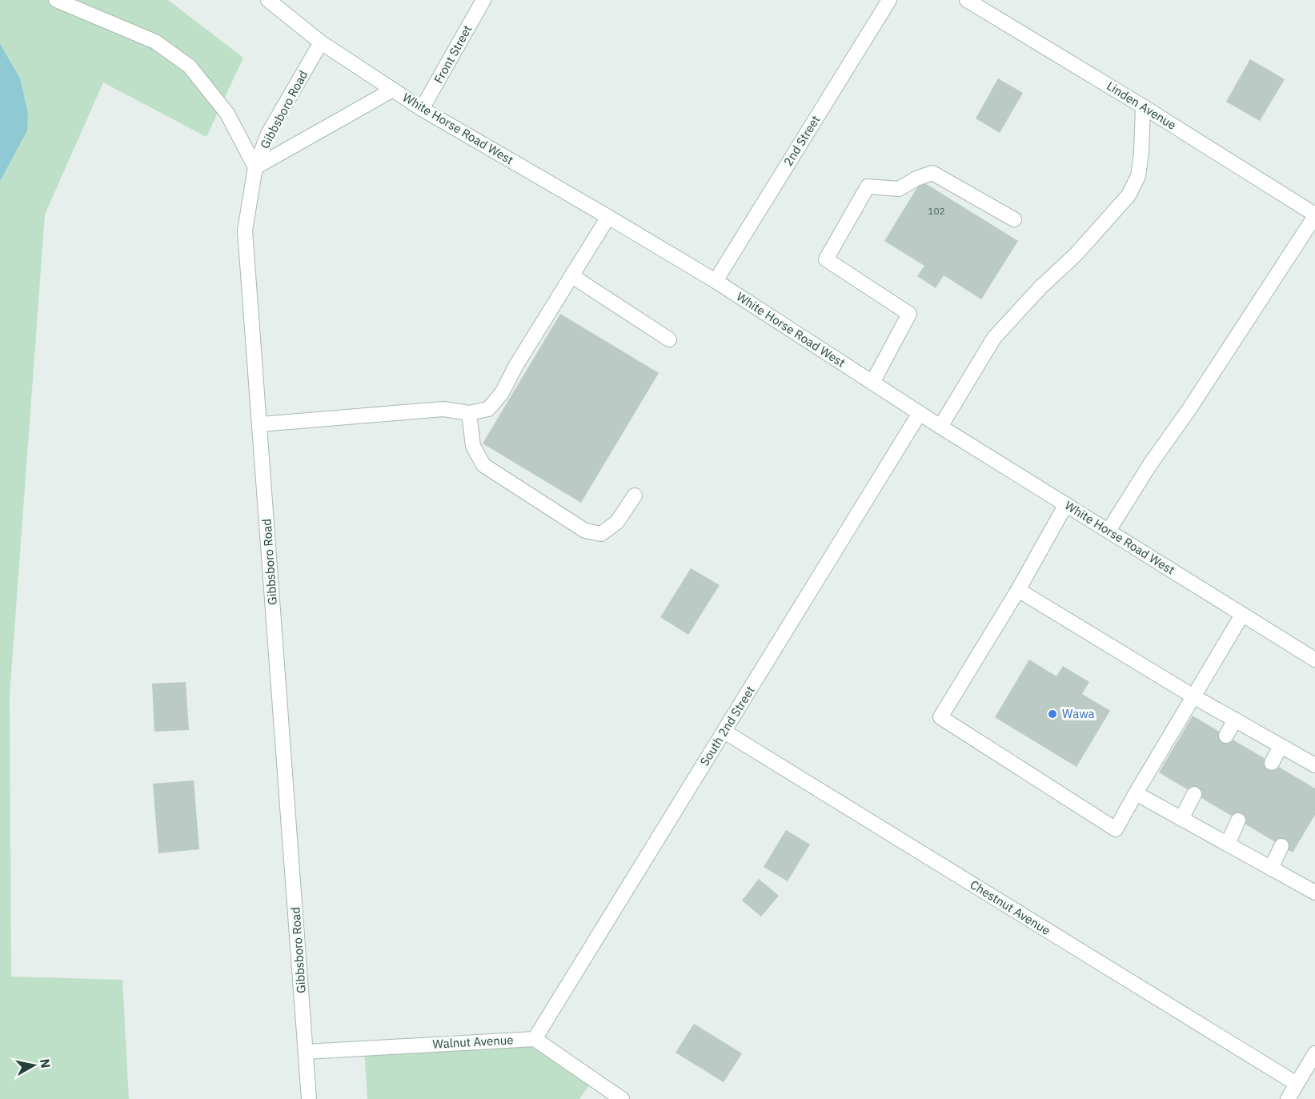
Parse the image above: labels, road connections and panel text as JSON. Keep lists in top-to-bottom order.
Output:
{
  "streets": {
    "street": [
      "Front Street",
      "Linden Avenue",
      "Gibbsboro Road",
      "White Horse Road West",
      "2nd Street",
      "South 2nd Street",
      "Chestnut Avenue",
      "Walnut Avenue"
    ]
  },
  "crossings": [
    ["Front Street", "White Horse Road West"],
    ["Gibbsboro Road", "White Horse Road West"],
    ["Gibbsboro Road", "Walnut Avenue"],
    ["White Horse Road West", "2nd Street"],
    ["White Horse Road West", "South 2nd Street"],
    ["South 2nd Street", "Chestnut Avenue"],
    ["South 2nd Street", "Walnut Avenue"]
  ],
  "places": ["Wawa"],
  "house_numbers": ["102"],
  "north": "right"
}
